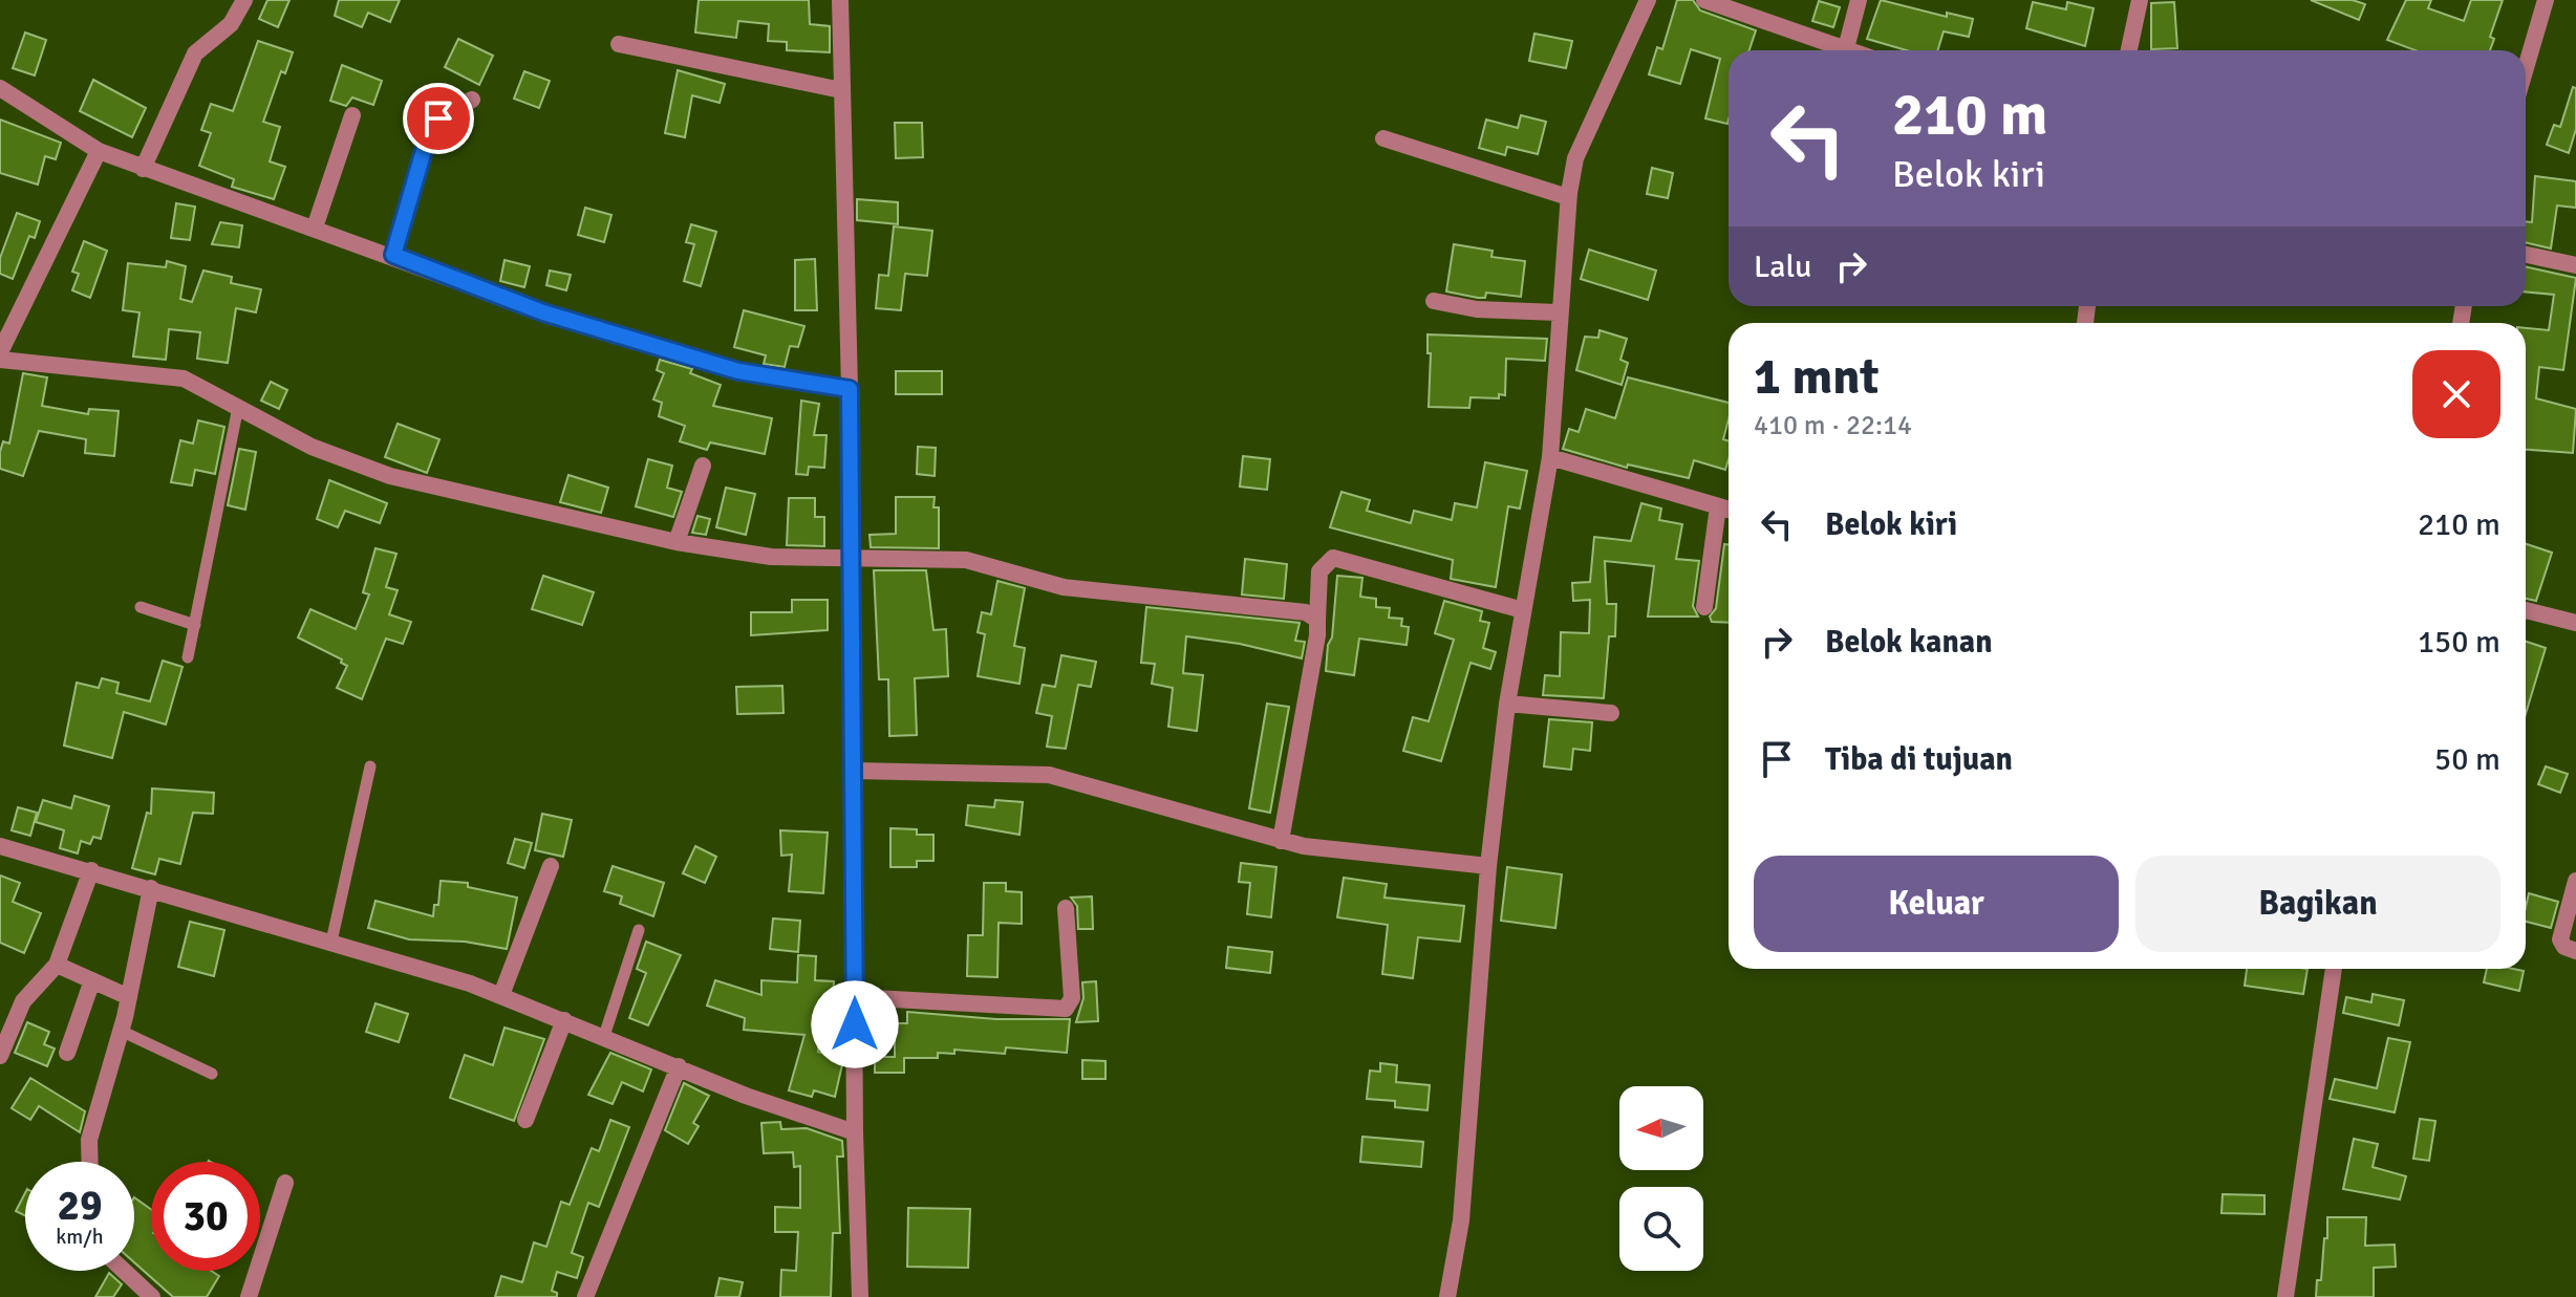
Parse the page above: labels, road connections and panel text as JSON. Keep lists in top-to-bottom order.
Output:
{
  "north": "left",
  "page": {
    "turn": ["210 m", "Belok kiri"],
    "then": "Lalu",
    "heading": ["1 mnt", "410 m · 22:14"],
    "list": [
      {
        "name": "Belok kiri",
        "value": "210 m"
      },
      {
        "name": "Belok kanan",
        "value": "150 m"
      },
      {
        "name": "Tiba di tujuan",
        "value": "50 m"
      }
    ],
    "buttons": ["Keluar", "Bagikan"],
    "speed": "29 km/h",
    "limit": "30"
  }
}
